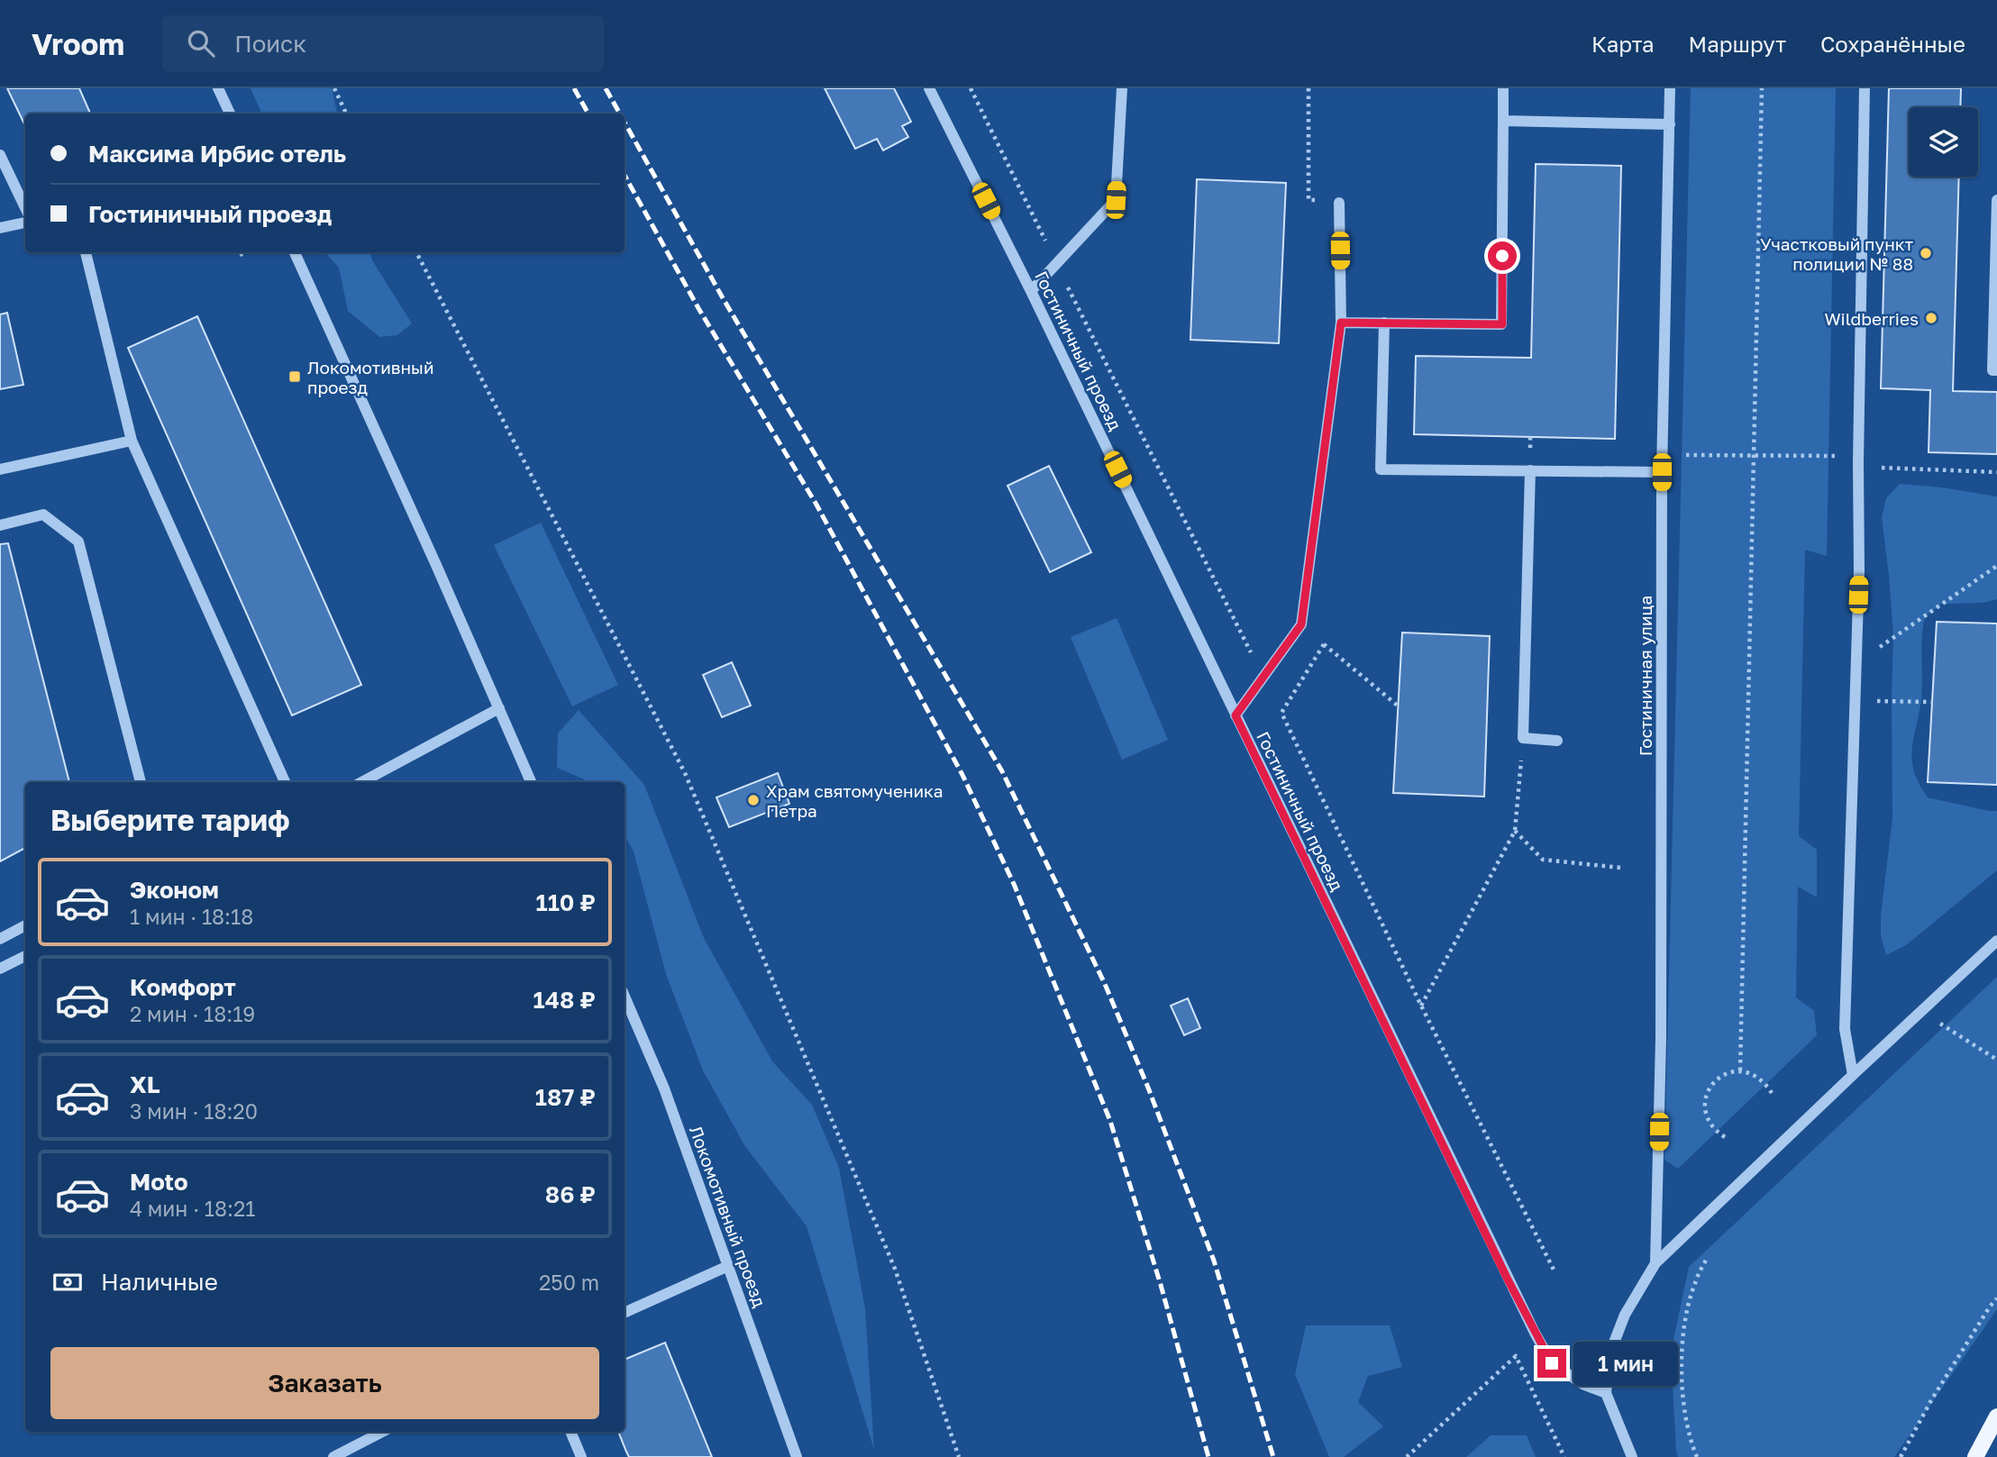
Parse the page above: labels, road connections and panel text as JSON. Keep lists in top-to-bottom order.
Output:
{
  "streets": {
    "street": ["Гостиничный проезд", "Гостиничная улица", "Локомотивный проезд"]
  },
  "places": {
    "other": ["Участковый пункт полиции № 88", "Wildberries", "Храм святомученика Петра"],
    "transit": ["Локомотивный проезд"]
  },
  "page": {
    "header": "Vroom",
    "search": "Поиск",
    "nav": ["Карта", "Маршрут", "Сохранённые"],
    "banner": ["Максима Ирбис отель", "Гостиничный проезд"],
    "heading": "Выберите тариф",
    "list": [
      {
        "name": "Эконом",
        "note": "1 мин · 18:18",
        "value": "110 ₽"
      },
      {
        "name": "Комфорт",
        "note": "2 мин · 18:19",
        "value": "148 ₽"
      },
      {
        "name": "XL",
        "note": "3 мин · 18:20",
        "value": "187 ₽"
      },
      {
        "name": "Moto",
        "note": "4 мин · 18:21",
        "value": "86 ₽"
      }
    ],
    "pay": ["Наличные", "250 m"],
    "buttons": "Заказать",
    "bubble": "1 мин"
  }
}
